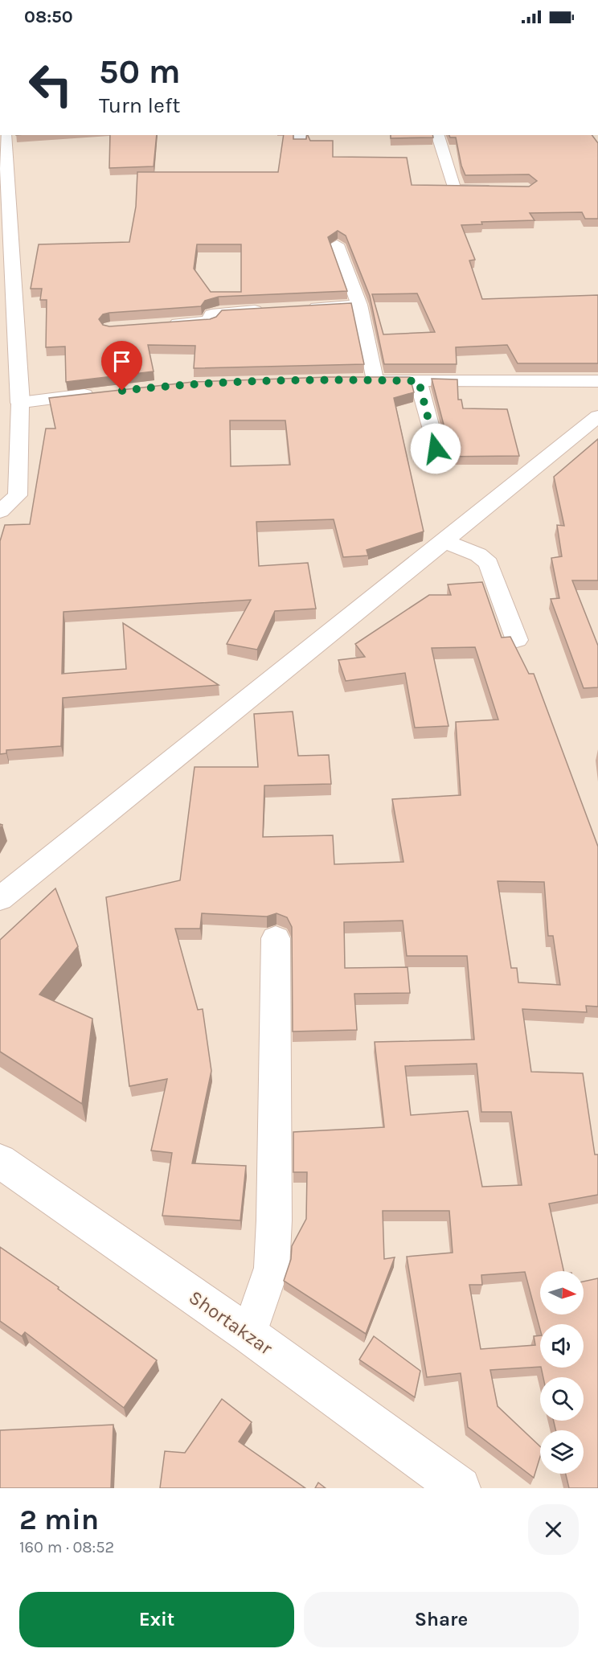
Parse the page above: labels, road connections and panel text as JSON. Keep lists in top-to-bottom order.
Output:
{
  "streets": {
    "street": ["Shortakzar"]
  },
  "north": "right",
  "page": {
    "status": "08:50",
    "turn": ["50 m", "Turn left"],
    "heading": ["2 min", "160 m · 08:52"],
    "buttons": ["Exit", "Share"]
  }
}
